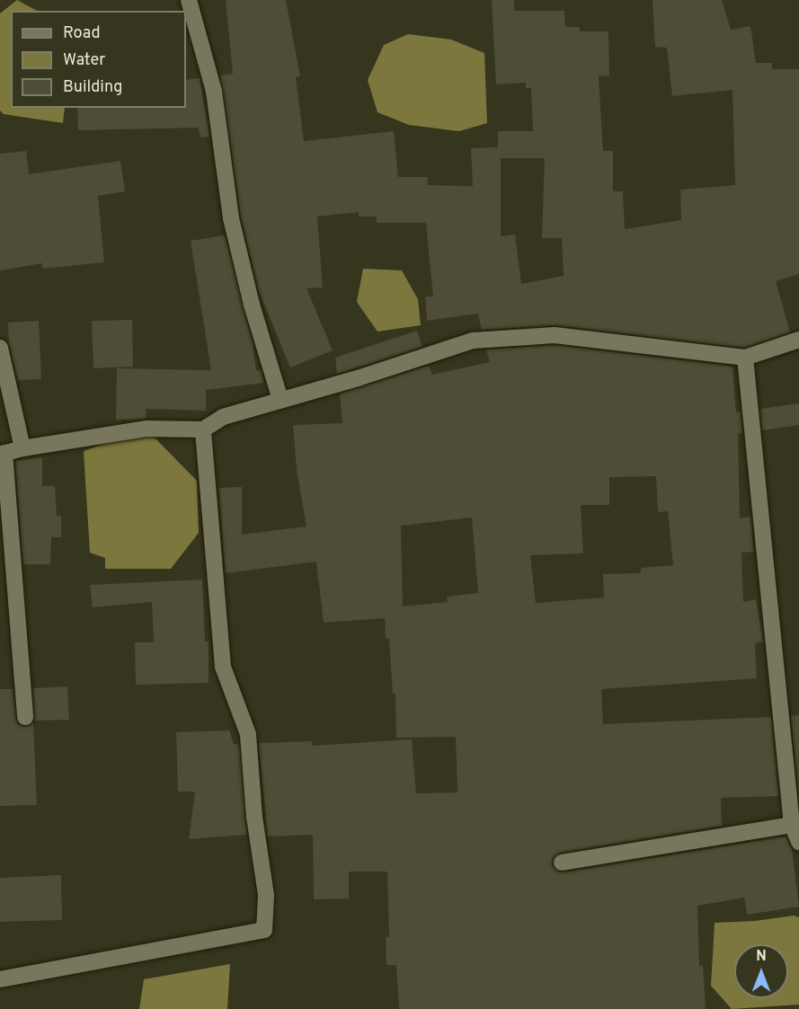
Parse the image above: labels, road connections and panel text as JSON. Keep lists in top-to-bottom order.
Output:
{
  "legend": ["Road", "Water", "Building"],
  "north": "top"
}
